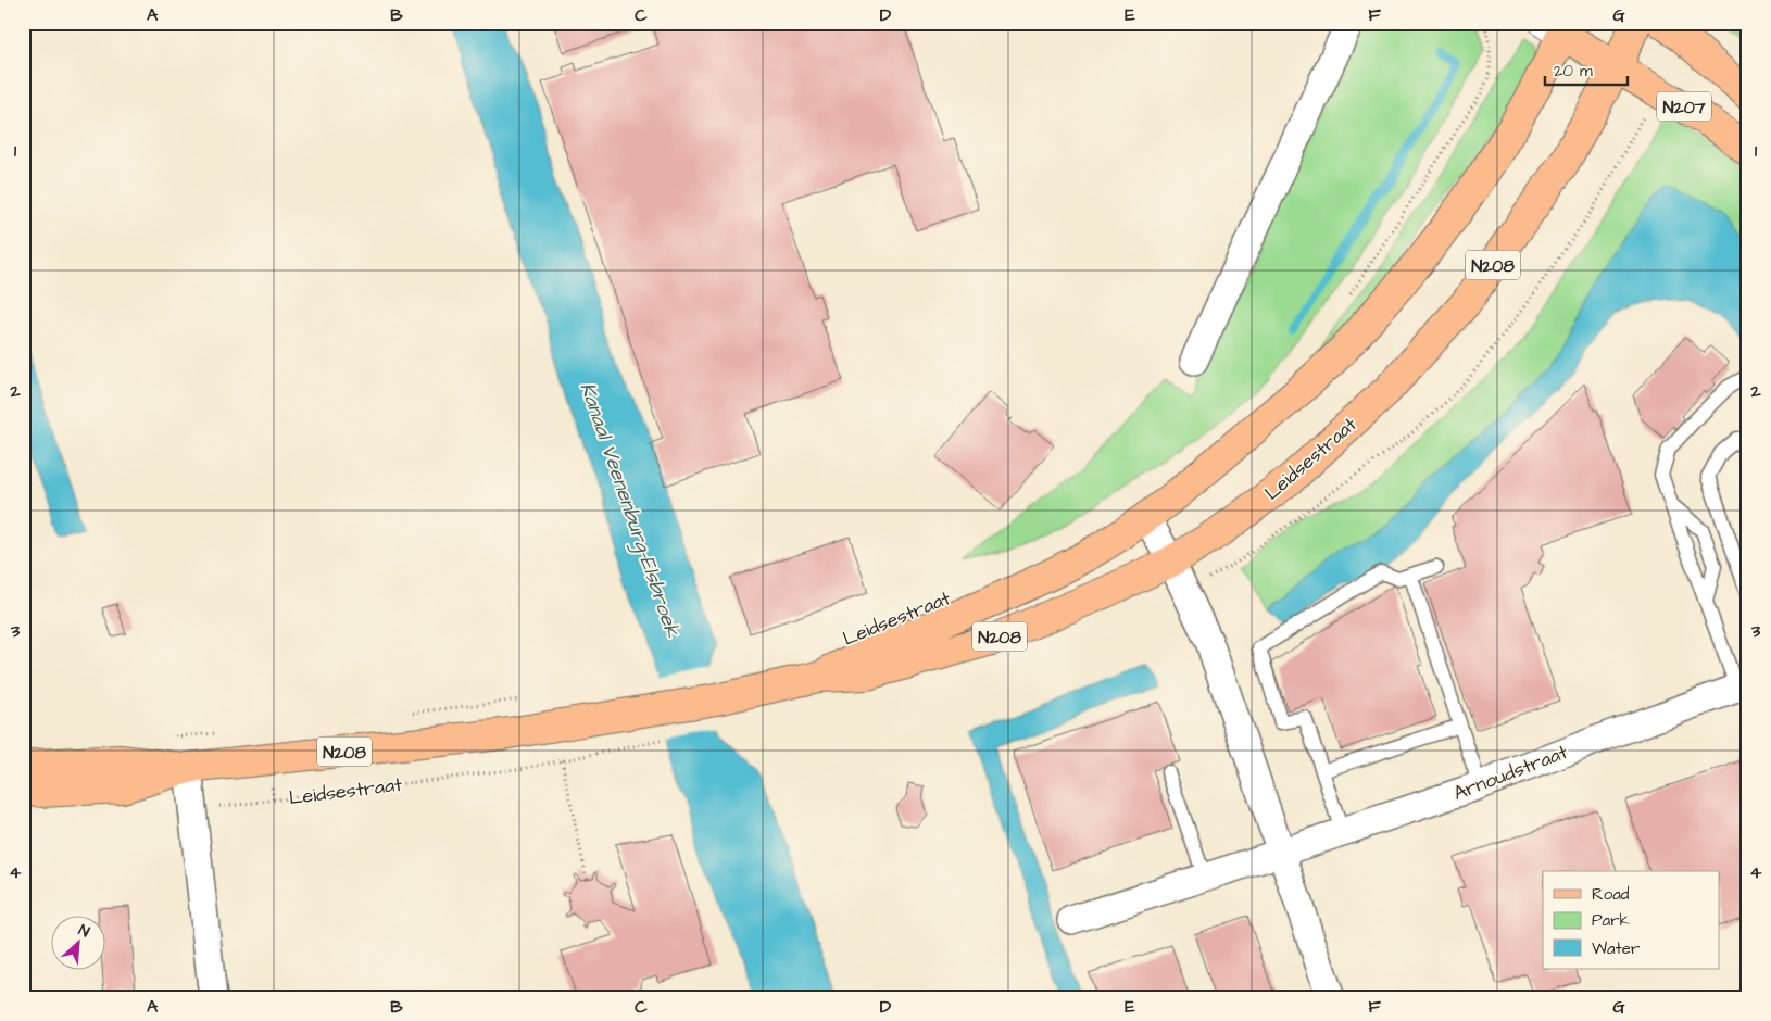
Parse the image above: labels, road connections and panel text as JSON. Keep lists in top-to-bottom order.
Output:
{
  "streets": {
    "main road": ["N207", "N208", "Leidsestraat"],
    "street": ["Arnoudstraat"]
  },
  "crossings": [
    ["N207", "Leidsestraat"]
  ],
  "water": ["Kanaal Veenenburg-Elsbroek"],
  "legend": ["Road", "Park", "Water"],
  "scale_bar": "20 m",
  "north": "top right",
  "grid": {
    "columns": [
      "A",
      "B",
      "C",
      "D",
      "E",
      "F",
      "G"
    ],
    "rows": [
      "1",
      "2",
      "3",
      "4"
    ]
  }
}
